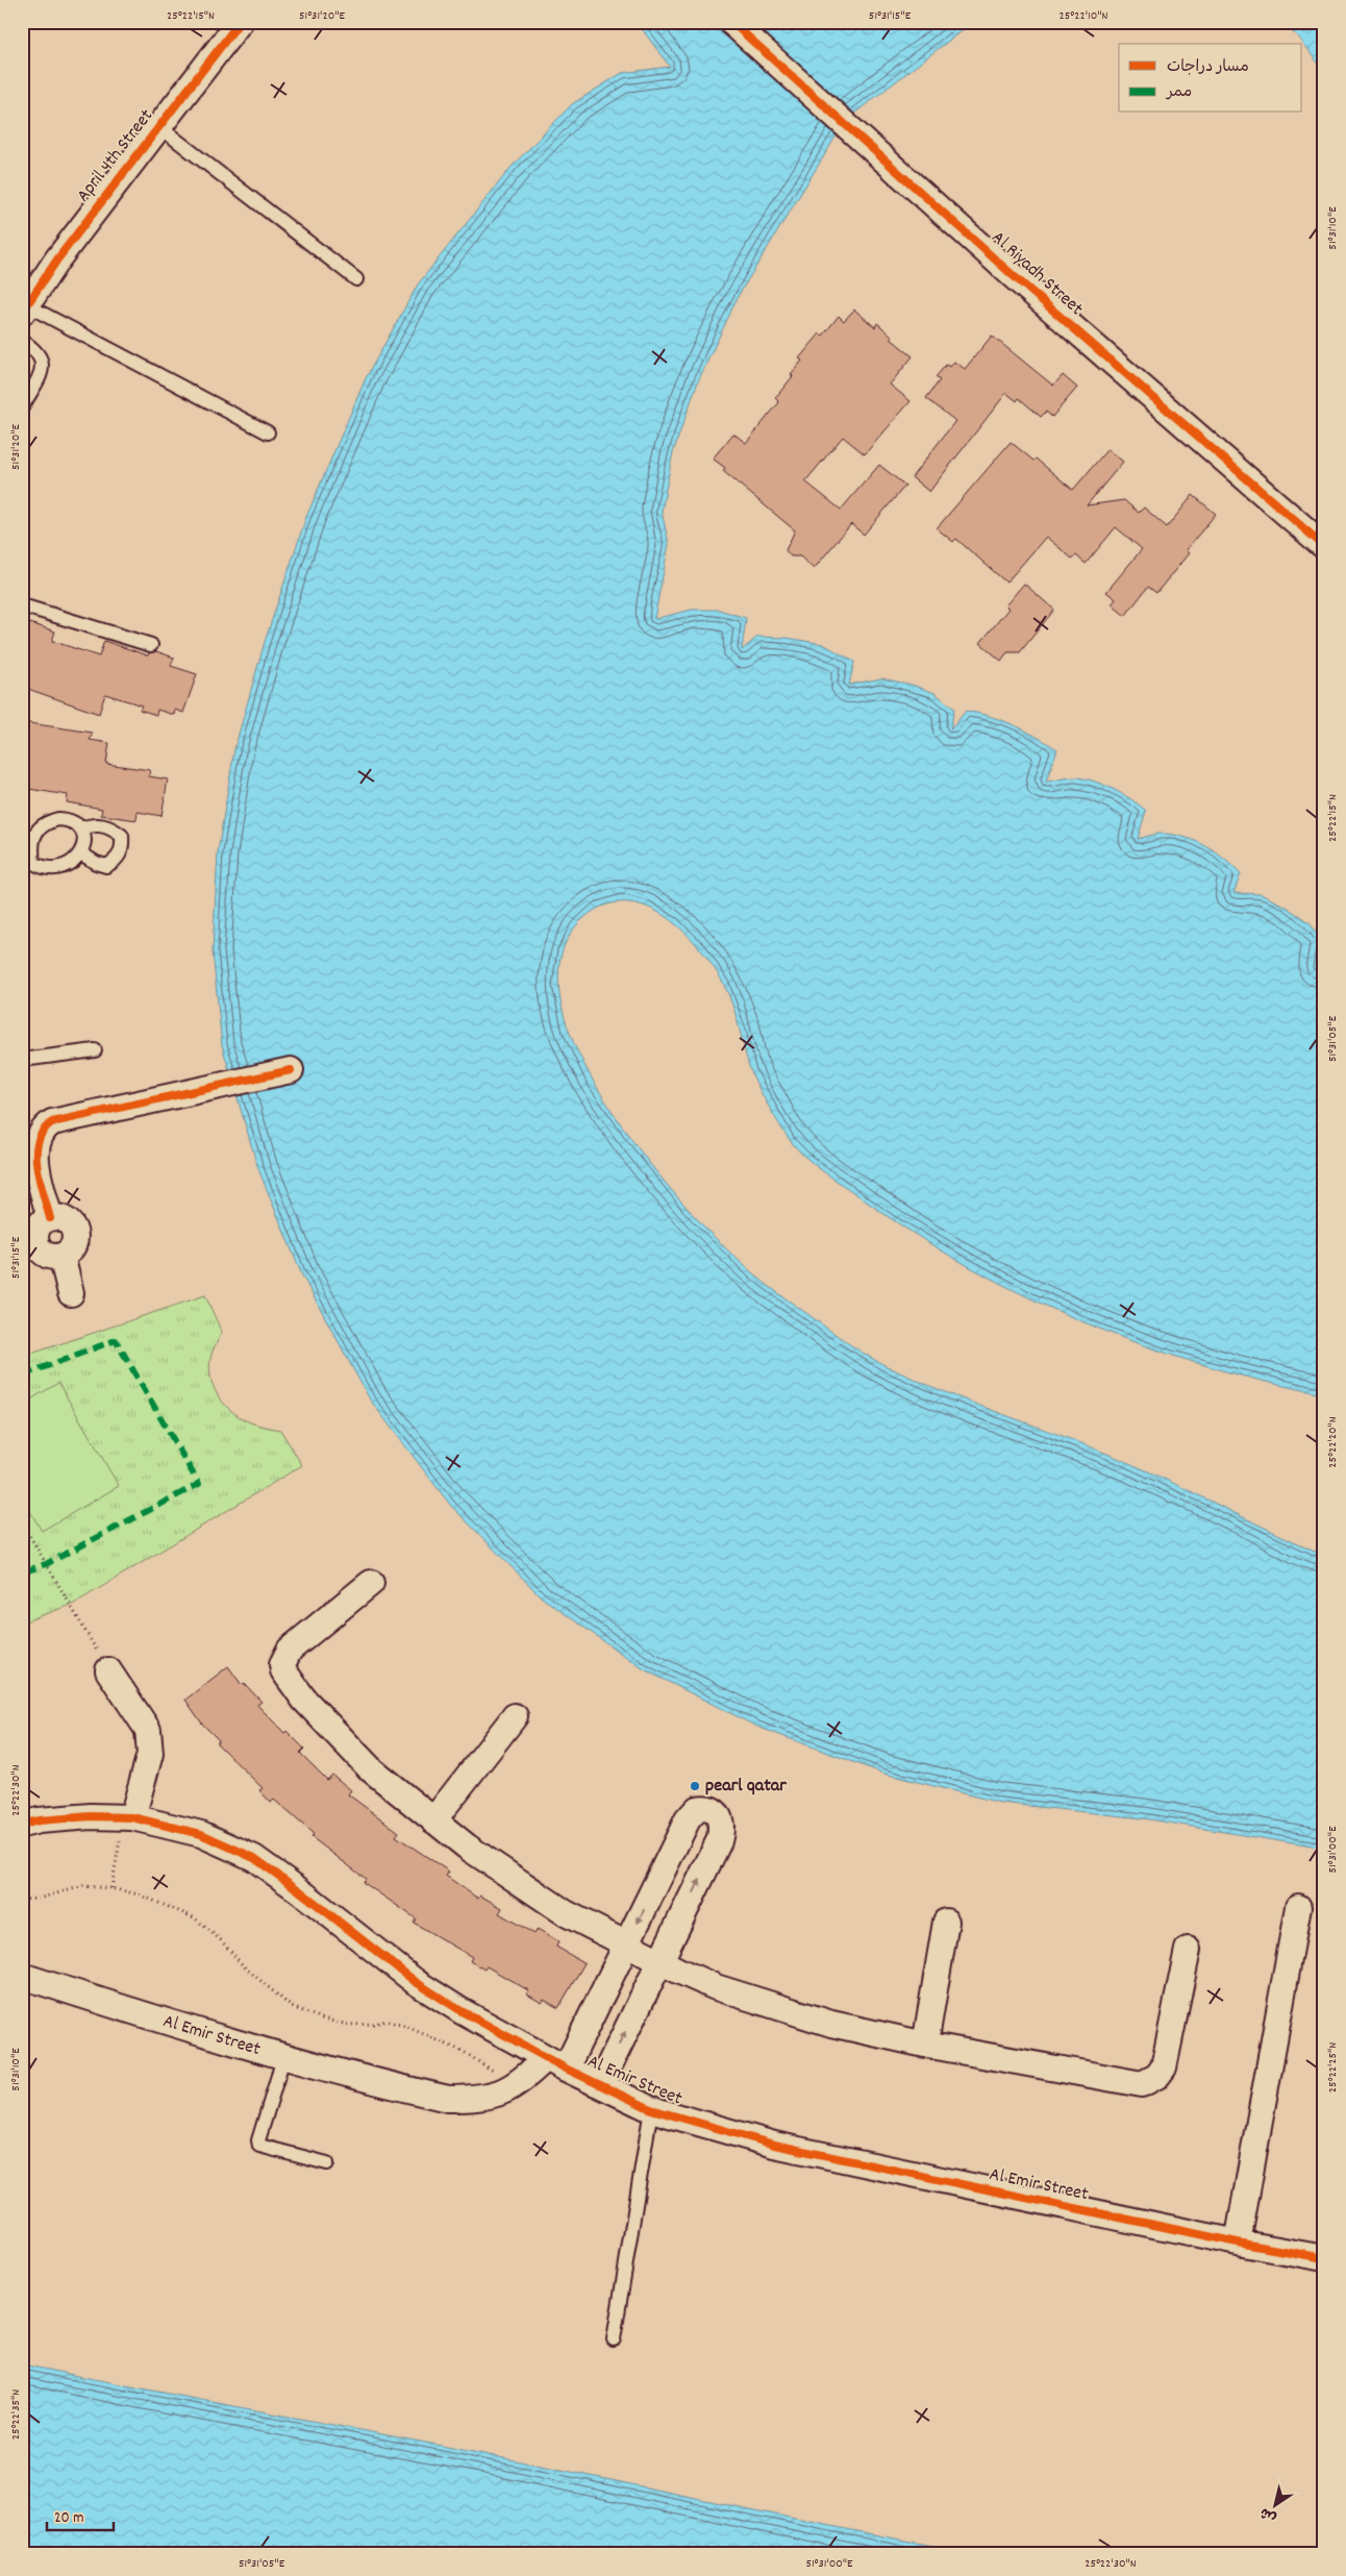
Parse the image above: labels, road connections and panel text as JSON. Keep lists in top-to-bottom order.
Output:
{
  "streets": {
    "street": ["April 4th Street", "Al Riyadh Street", "Al Emir Street"]
  },
  "places": ["pearl qatar"],
  "legend": ["مسار دراجات", "ممر"],
  "scale_bar": "20 m",
  "north": "bottom left",
  "coordinates": [
    "25°22'15\"N",
    "51°31'20\"E",
    "51°31'15\"E",
    "25°22'10\"N",
    "51°31'10\"E",
    "51°31'05\"E",
    "25°22'20\"N",
    "25°22'30\"N",
    "51°31'00\"E",
    "25°22'25\"N",
    "25°22'35\"N"
  ]
}
